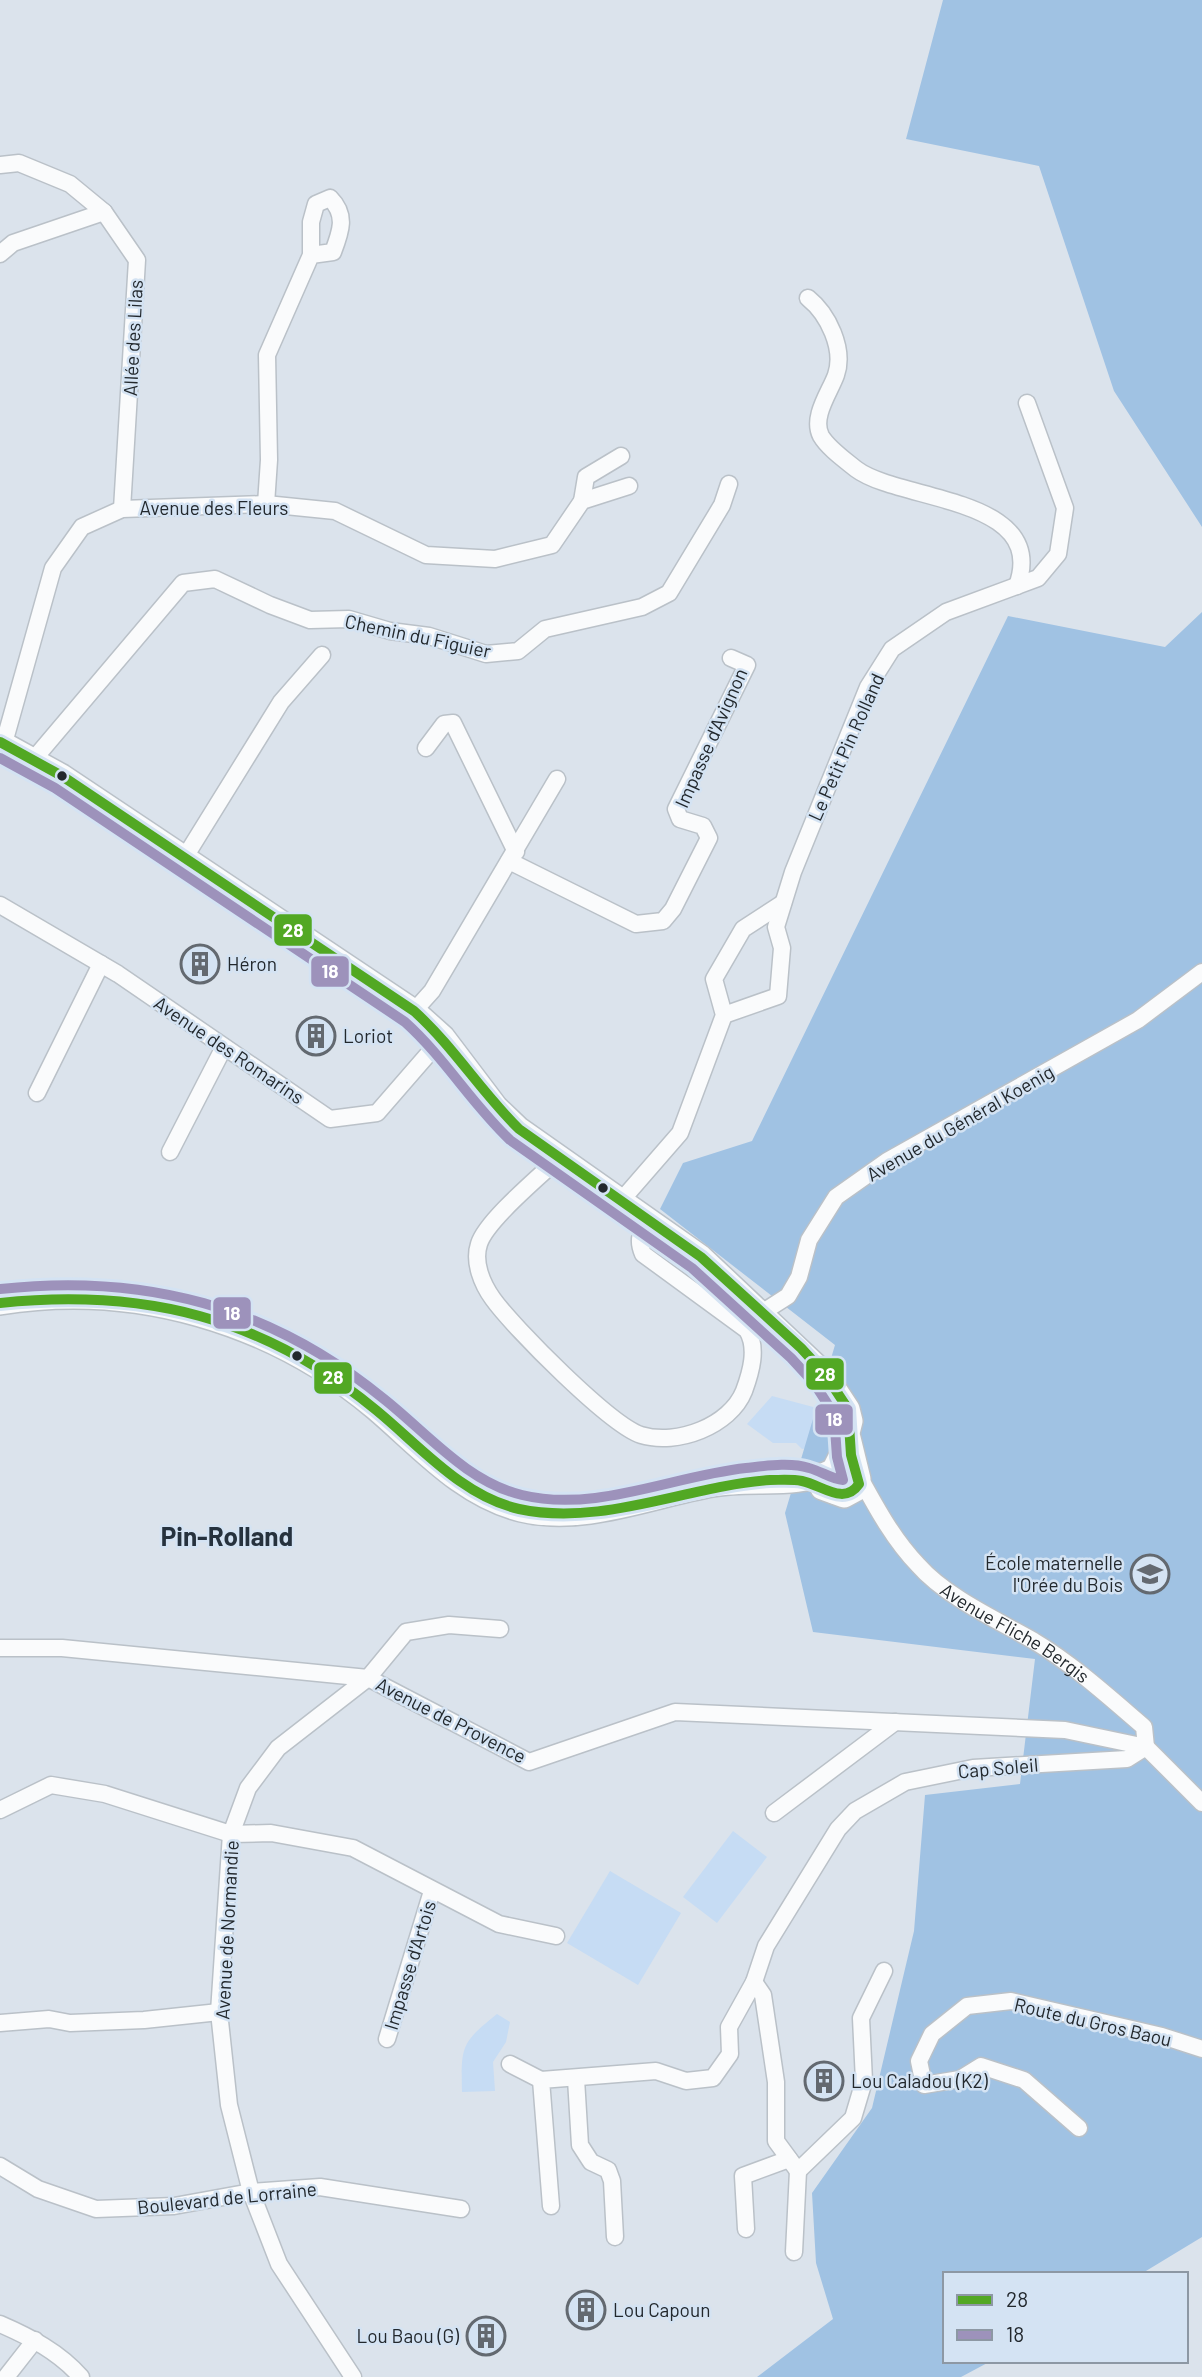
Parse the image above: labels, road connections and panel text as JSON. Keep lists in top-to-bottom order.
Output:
{
  "streets": {
    "street": [
      "Allée des Lilas",
      "Avenue des Fleurs",
      "Chemin du Figuier",
      "Impasse d'Avignon",
      "Le Petit Pin Rolland",
      "Avenue des Romarins",
      "Avenue du Général Koenig",
      "Avenue Fliche Bergis",
      "Avenue de Provence",
      "Cap Soleil",
      "Avenue de Normandie",
      "Impasse d'Artois",
      "Route du Gros Baou",
      "Boulevard de Lorraine"
    ]
  },
  "crossings": [
    ["Allée des Lilas", "Avenue des Fleurs"],
    ["Avenue Fliche Bergis", "Avenue de Provence"],
    ["Avenue Fliche Bergis", "Cap Soleil"],
    ["Avenue de Provence", "Cap Soleil"],
    ["Avenue de Provence", "Avenue de Normandie"],
    ["Avenue de Normandie", "Boulevard de Lorraine"]
  ],
  "districts": ["Pin-Rolland"],
  "places": {
    "building": [
      "Héron",
      "Loriot",
      "Lou Caladou (K2)",
      "Lou Capoun",
      "Lou Baou (G)"
    ],
    "school or university": ["École maternelle l'Orée du Bois"]
  },
  "lines": ["transit line 28", "transit line 18"],
  "legend": ["28", "18"]
}
